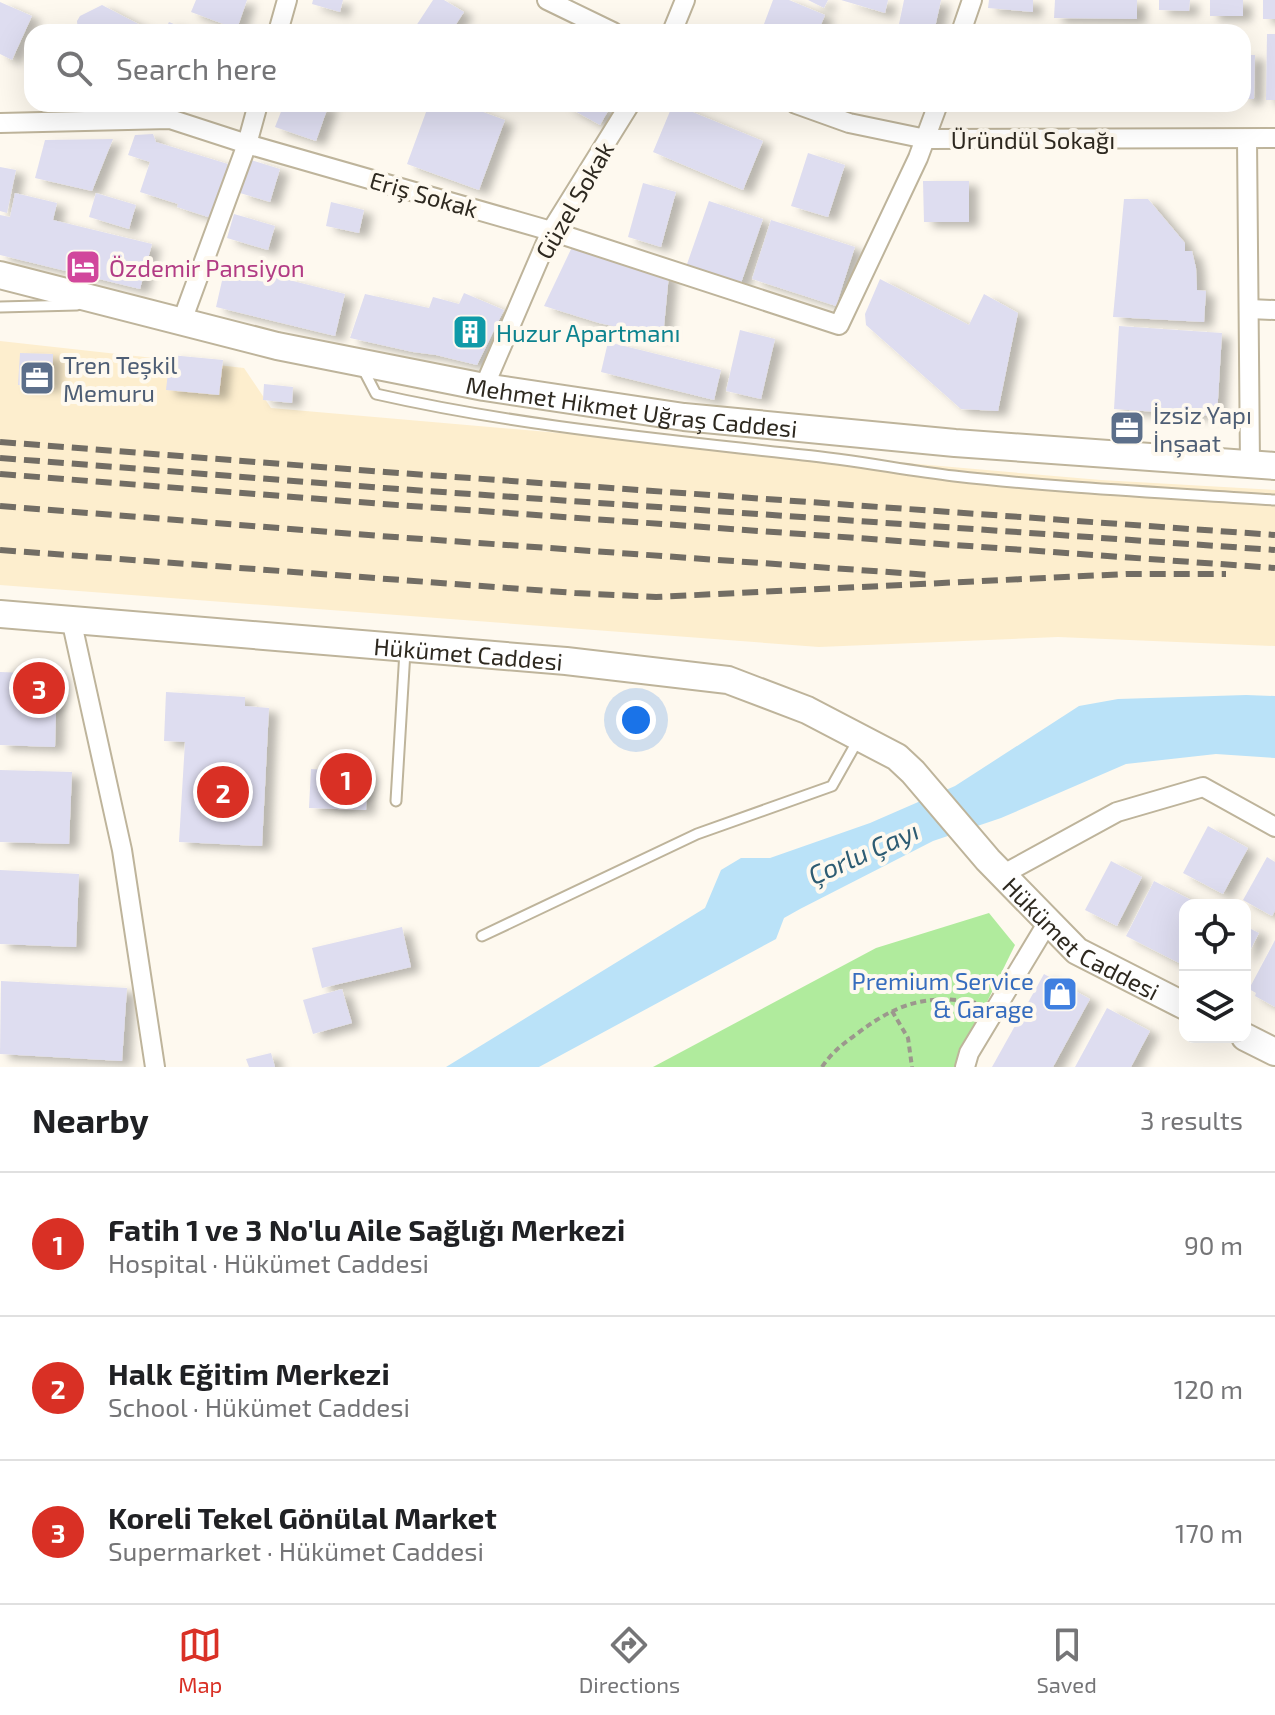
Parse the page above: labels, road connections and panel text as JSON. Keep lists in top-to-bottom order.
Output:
{
  "streets": {
    "street": [
      "Üründül Sokağı",
      "Eriş Sokak",
      "Güzel Sokak",
      "Mehmet Hikmet Uğraş Caddesi",
      "Hükümet Caddesi"
    ]
  },
  "crossings": [
    ["Üründül Sokağı", "Eriş Sokak"],
    ["Eriş Sokak", "Güzel Sokak"],
    ["Güzel Sokak", "Mehmet Hikmet Uğraş Caddesi"]
  ],
  "water": ["Çorlu Çayı"],
  "places": {
    "hotel": ["Özdemir Pansiyon"],
    "building": ["Huzur Apartmanı"],
    "office": ["Tren Teşkil Memuru", "İzsiz Yapı İnşaat"],
    "shop": ["Premium Service & Garage"]
  },
  "page": {
    "search": "Search here",
    "pins": ["3", "1", "2"],
    "heading": ["Nearby", "3 results"],
    "list": [
      {
        "mark": "1",
        "name": "Fatih 1 ve 3 No'lu Aile Sağlığı Merkezi",
        "note": "Hospital · Hükümet Caddesi",
        "value": "90 m"
      },
      {
        "mark": "2",
        "name": "Halk Eğitim Merkezi",
        "note": "School · Hükümet Caddesi",
        "value": "120 m"
      },
      {
        "mark": "3",
        "name": "Koreli Tekel Gönülal Market",
        "note": "Supermarket · Hükümet Caddesi",
        "value": "170 m"
      }
    ],
    "nav": ["Map", "Directions", "Saved"]
  }
}
